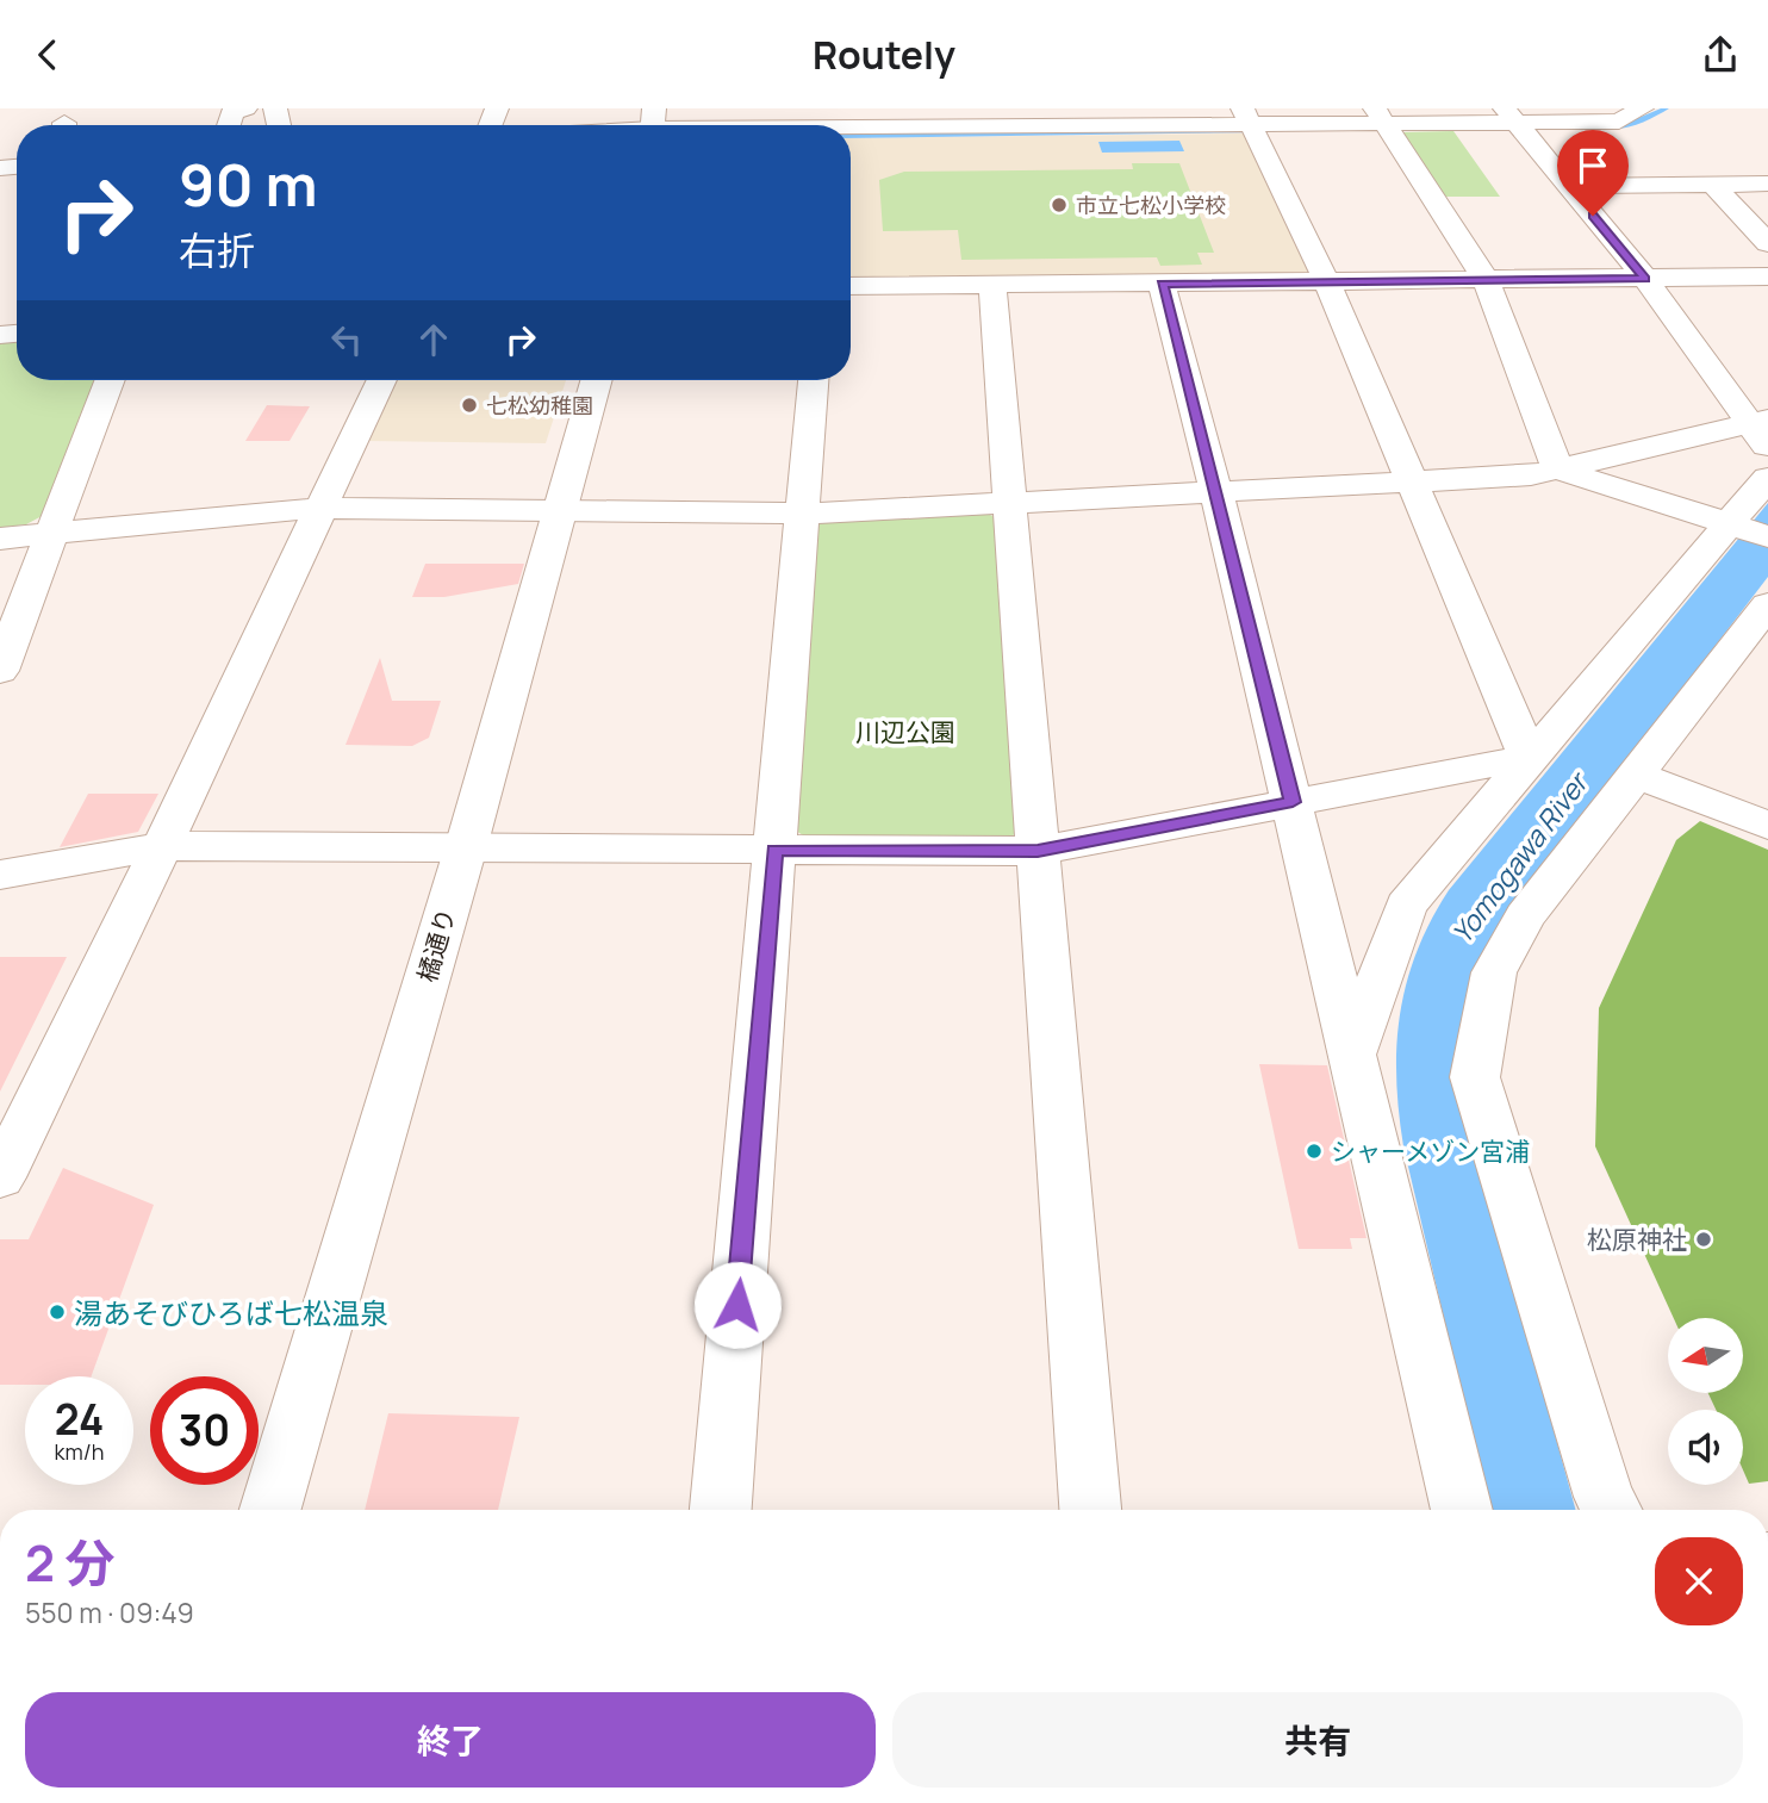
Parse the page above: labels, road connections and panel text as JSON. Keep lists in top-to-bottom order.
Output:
{
  "streets": {
    "street": ["橘通り"]
  },
  "water": ["Yomogawa River"],
  "parks": ["川辺公園"],
  "places": [
    "市立七松小学校",
    "七松幼稚園",
    "シャーメゾン宮浦",
    "松原神社",
    "湯あそびひろば七松温泉"
  ],
  "north": "left",
  "page": {
    "header": "Routely",
    "turn": ["90 m", "右折"],
    "speed": "24 km/h",
    "limit": "30",
    "heading": ["2 分", "550 m · 09:49"],
    "buttons": ["終了", "共有"]
  }
}
